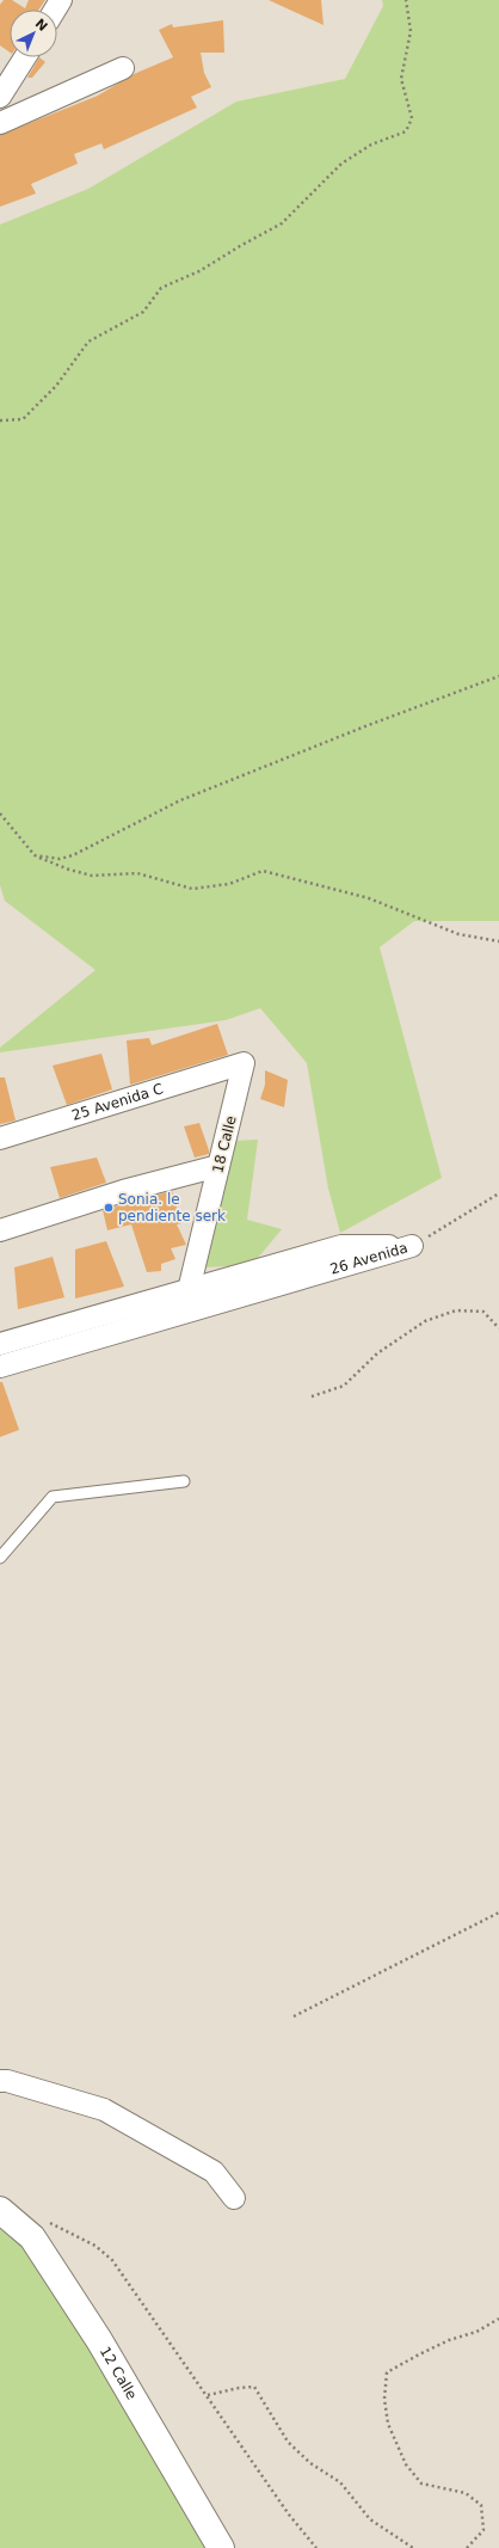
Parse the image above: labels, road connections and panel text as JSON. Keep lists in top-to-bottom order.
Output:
{
  "streets": {
    "street": [
      "25 Avenida C",
      "18 Calle",
      "26 Avenida",
      "12 Calle"
    ]
  },
  "crossings": [
    ["25 Avenida C", "18 Calle"],
    ["18 Calle", "26 Avenida"]
  ],
  "places": ["Sonia. le pendiente serk"],
  "north": "top right"
}
